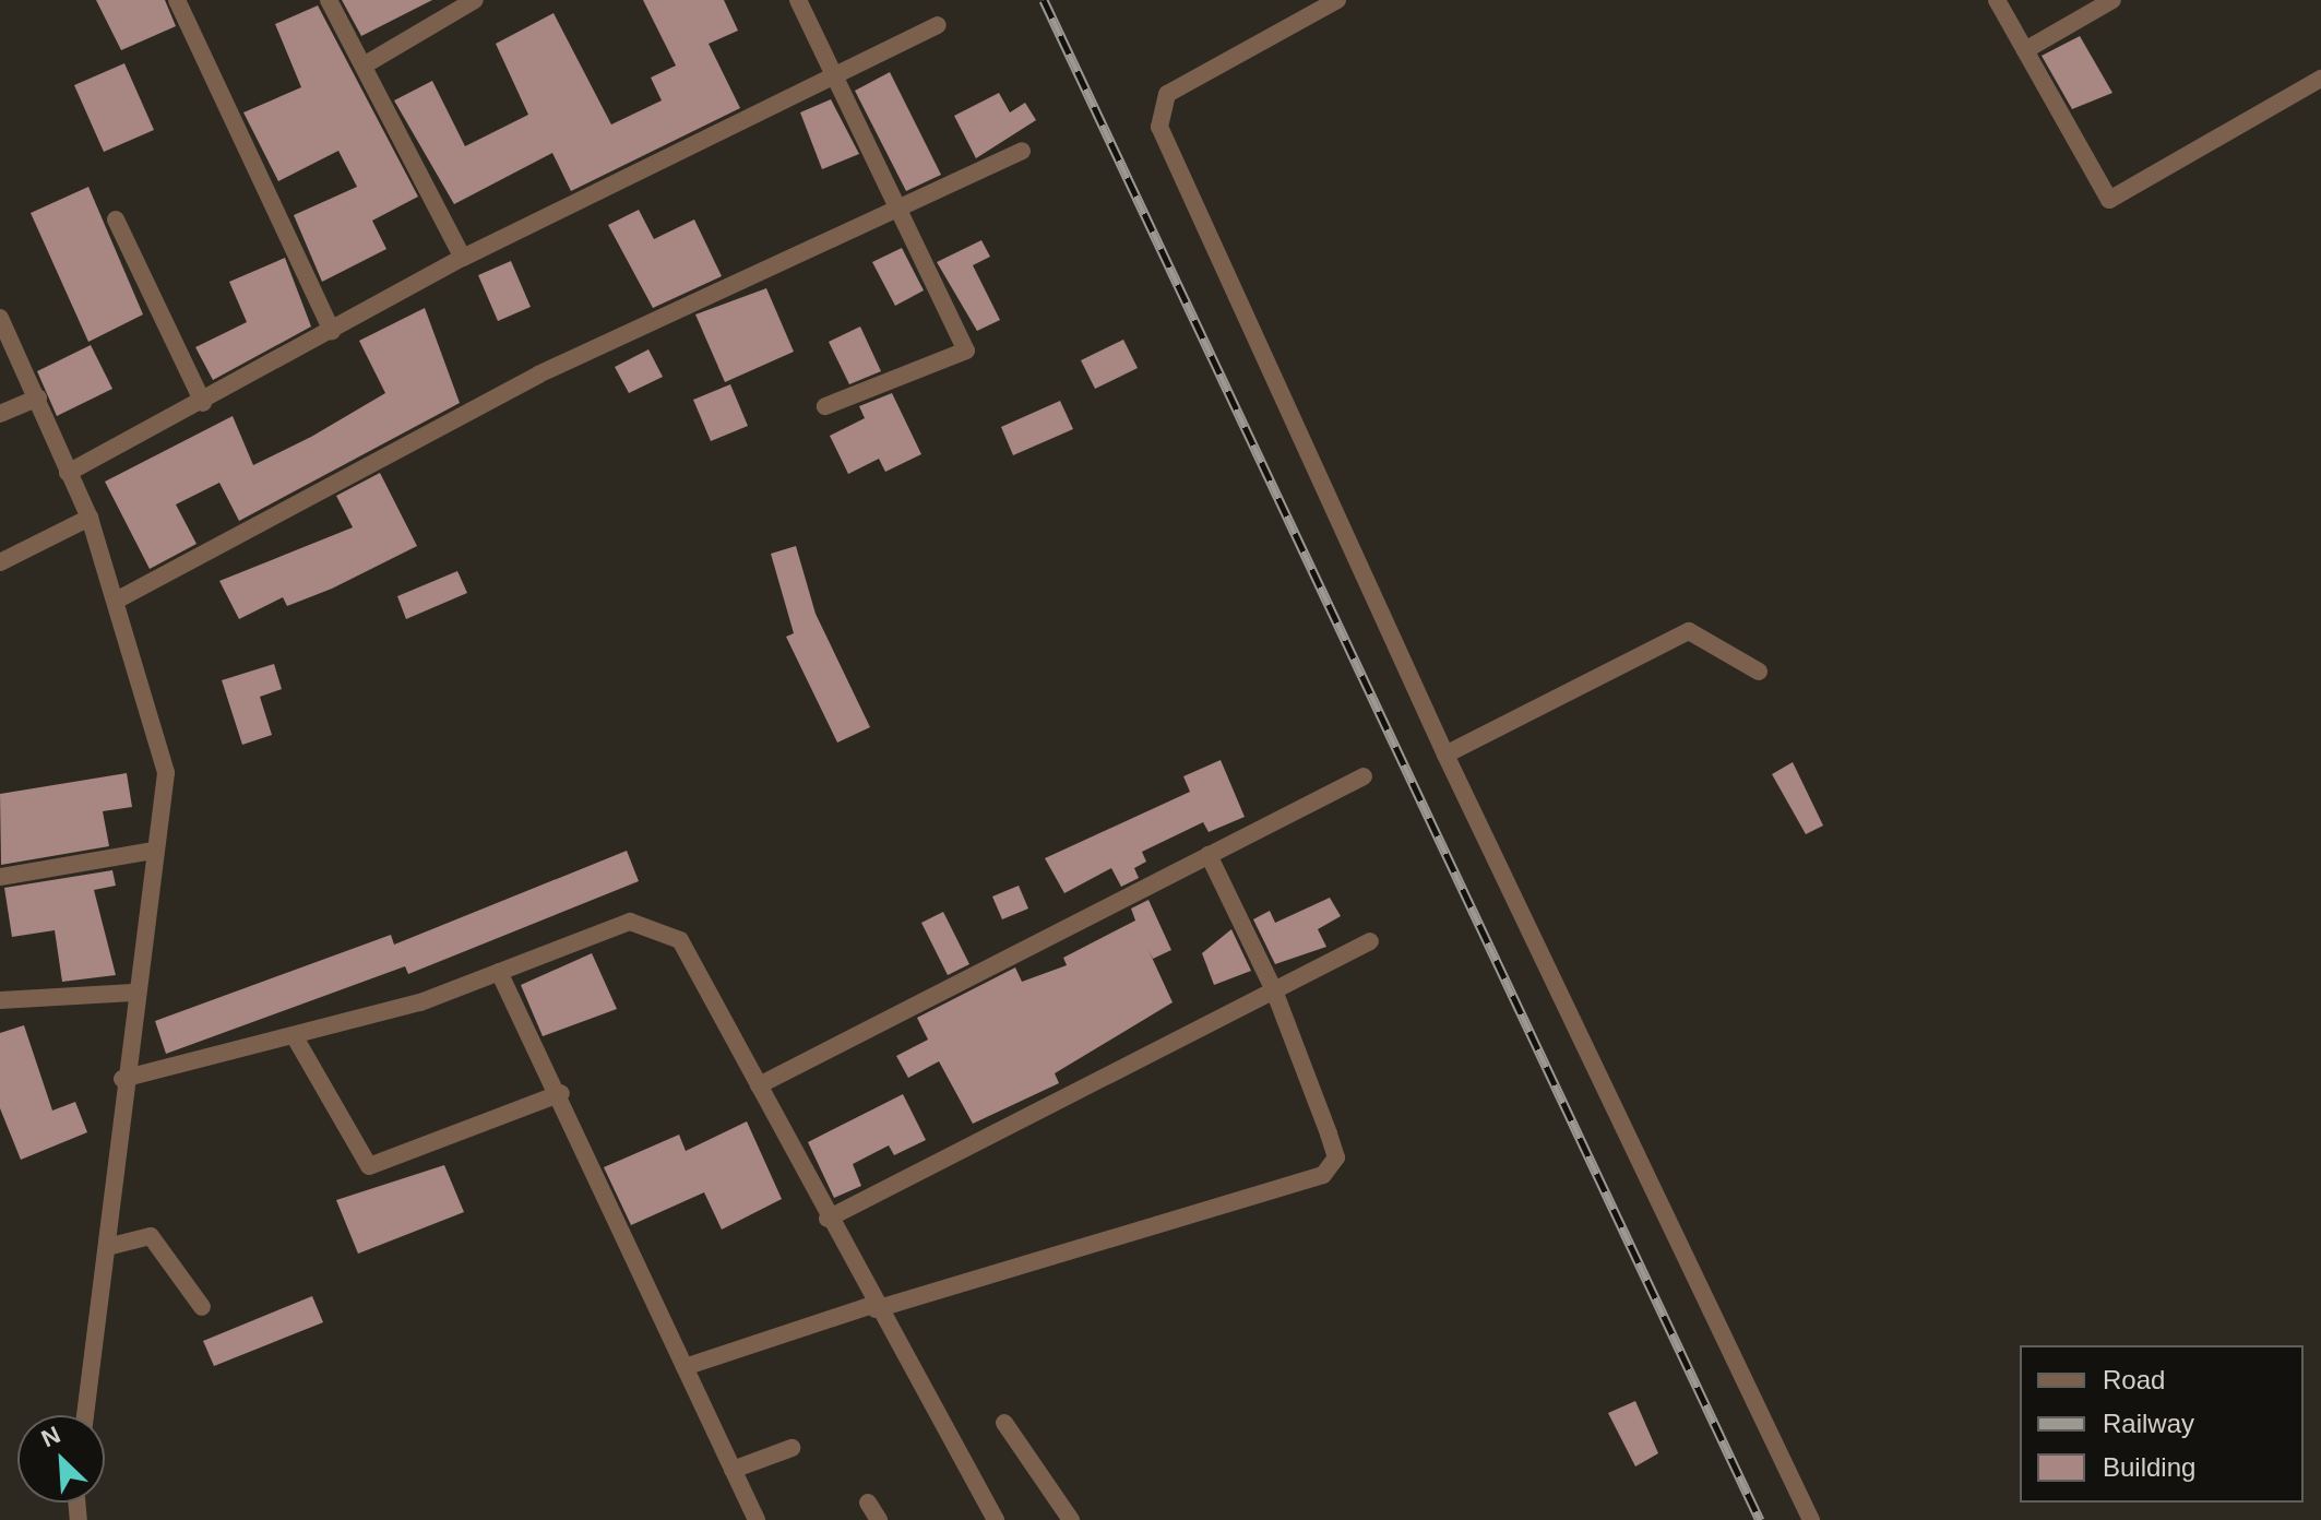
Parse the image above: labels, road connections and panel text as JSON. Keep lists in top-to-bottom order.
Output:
{
  "legend": ["Road", "Railway", "Building"],
  "north": "top left"
}
